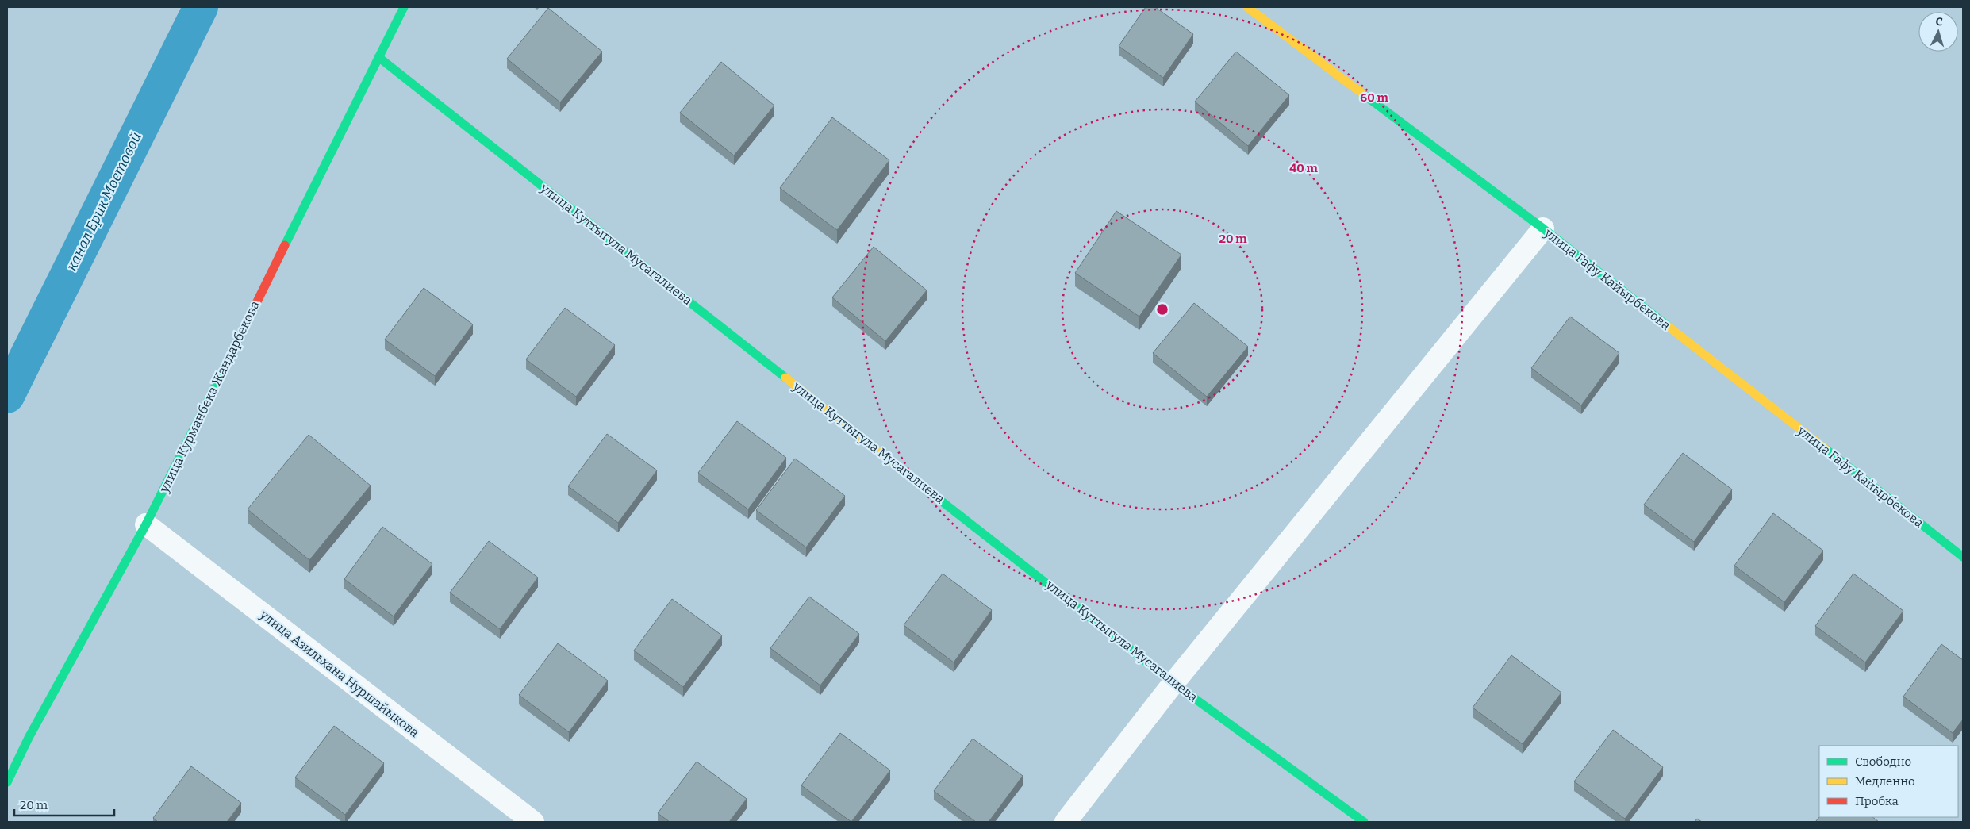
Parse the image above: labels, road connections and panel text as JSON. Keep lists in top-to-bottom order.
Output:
{
  "streets": {
    "street": [
      "улица Куттыгула Мусагалиева",
      "улица Гафу Кайырбекова",
      "улица Курманбека Жандарбекова",
      "улица Азильхана Нуршайыкова"
    ]
  },
  "crossings": [
    ["улица Куттыгула Мусагалиева", "улица Курманбека Жандарбекова"],
    ["улица Курманбека Жандарбекова", "улица Азильхана Нуршайыкова"]
  ],
  "water": ["канал Ерик Мостовой"],
  "legend": ["Свободно", "Медленно", "Пробка"],
  "scale_bar": "20 m",
  "north": "top",
  "rings": ["60 m", "40 m", "20 m"]
}
